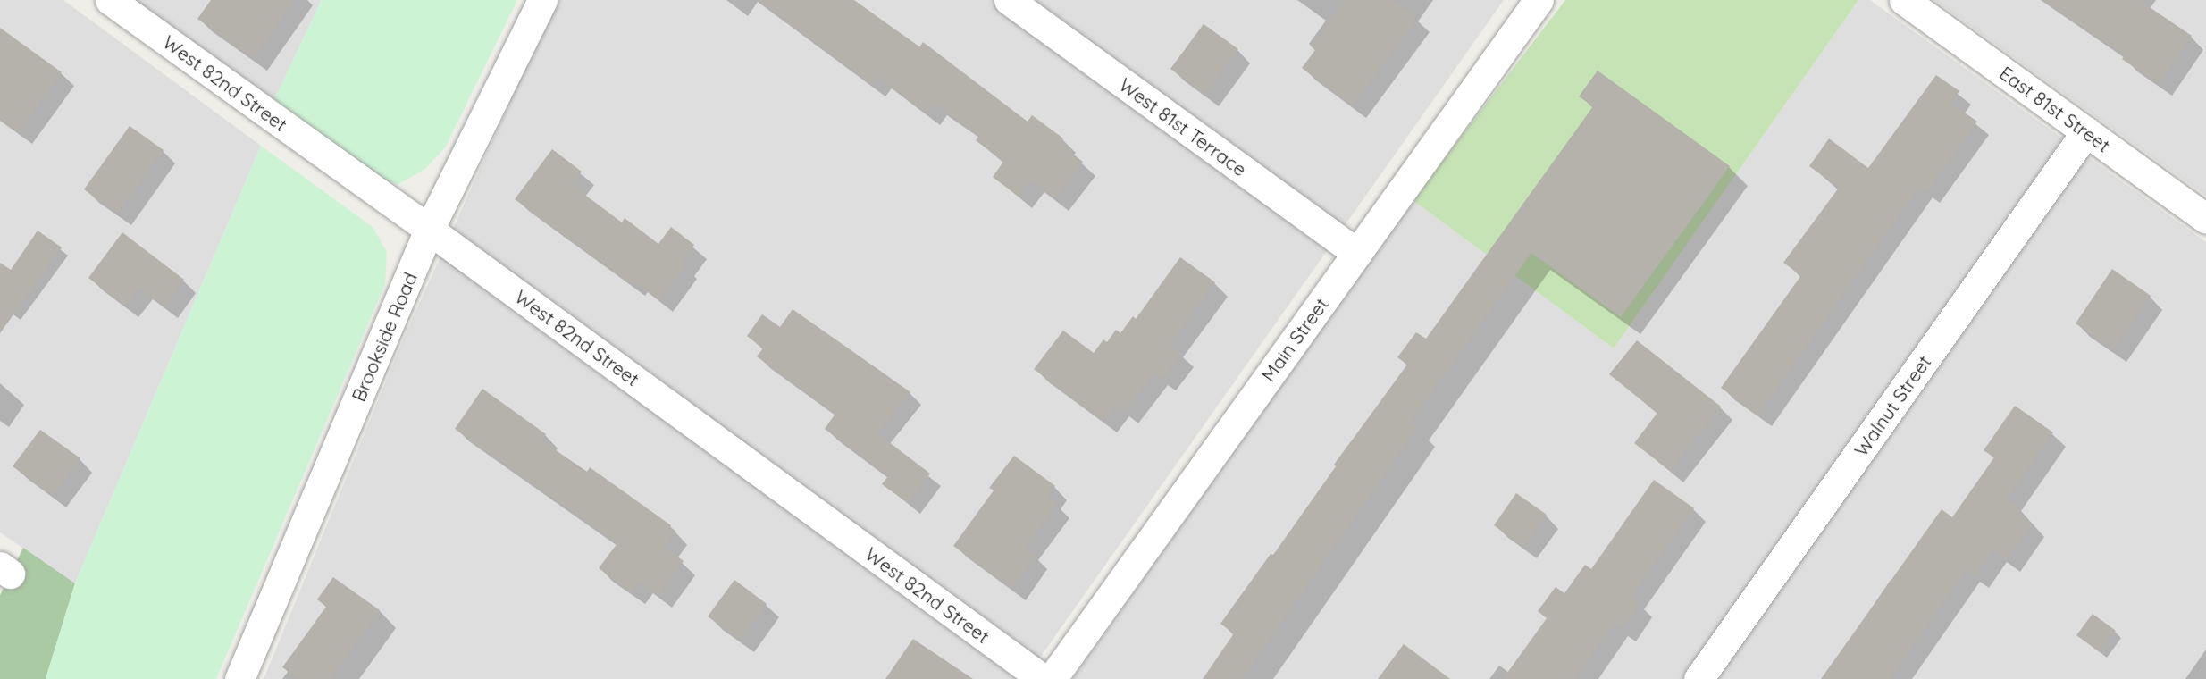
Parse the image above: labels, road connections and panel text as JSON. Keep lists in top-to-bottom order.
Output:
{
  "streets": {
    "street": [
      "West 82nd Street",
      "East 81st Street",
      "West 81st Terrace",
      "Brookside Road",
      "Main Street",
      "Walnut Street"
    ]
  },
  "crossings": [
    ["West 82nd Street", "Brookside Road"],
    ["East 81st Street", "Walnut Street"],
    ["West 81st Terrace", "Main Street"]
  ]
}
